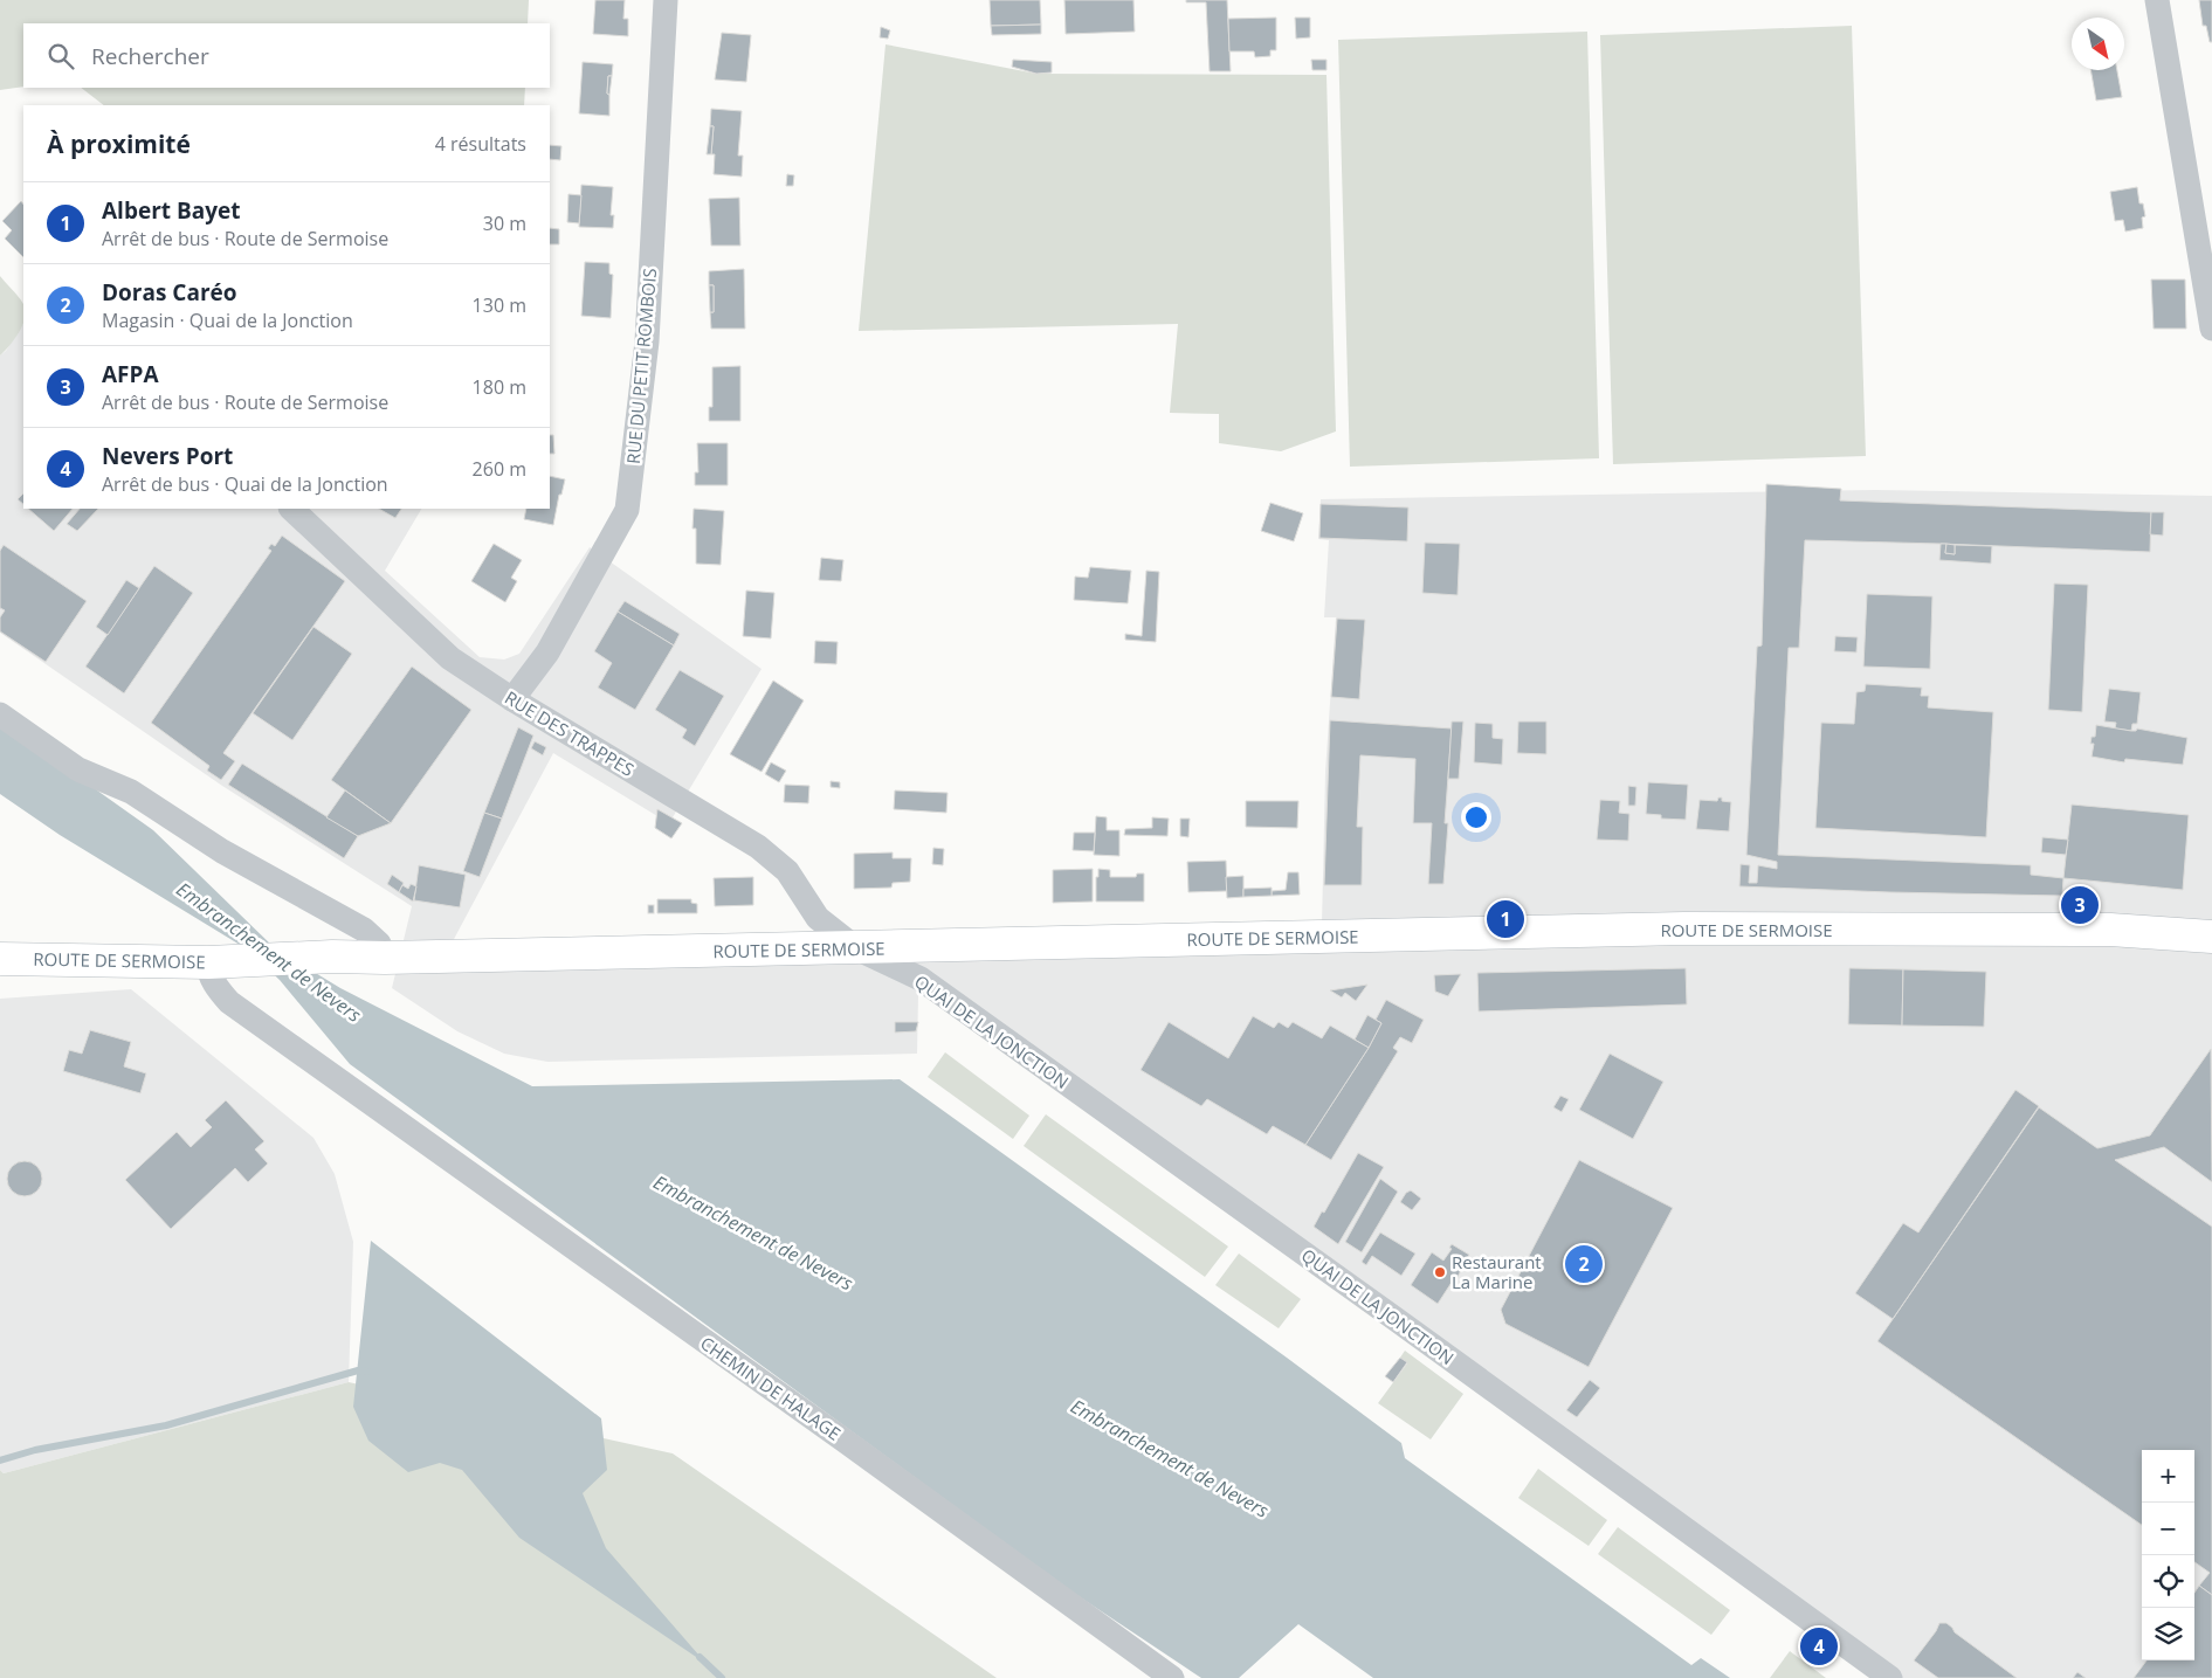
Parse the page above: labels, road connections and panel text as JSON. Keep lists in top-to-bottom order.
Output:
{
  "streets": {
    "main road": ["ROUTE DE SERMOISE"],
    "street": [
      "RUE DU PETIT ROMBOIS",
      "RUE DES TRAPPES",
      "QUAI DE LA JONCTION",
      "CHEMIN DE HALAGE"
    ]
  },
  "crossings": [
    ["RUE DU PETIT ROMBOIS", "RUE DES TRAPPES"],
    ["RUE DES TRAPPES", "ROUTE DE SERMOISE"],
    ["RUE DES TRAPPES", "QUAI DE LA JONCTION"],
    ["ROUTE DE SERMOISE", "QUAI DE LA JONCTION"],
    ["ROUTE DE SERMOISE", "CHEMIN DE HALAGE"]
  ],
  "water": ["Embranchement de Nevers"],
  "places": ["Restaurant La Marine"],
  "north": "bottom right",
  "page": {
    "search": "Rechercher",
    "heading": ["À proximité", "4 résultats"],
    "list": [
      {
        "mark": "1",
        "name": "Albert Bayet",
        "note": "Arrêt de bus · Route de Sermoise",
        "value": "30 m"
      },
      {
        "mark": "2",
        "name": "Doras Caréo",
        "note": "Magasin · Quai de la Jonction",
        "value": "130 m"
      },
      {
        "mark": "3",
        "name": "AFPA",
        "note": "Arrêt de bus · Route de Sermoise",
        "value": "180 m"
      },
      {
        "mark": "4",
        "name": "Nevers Port",
        "note": "Arrêt de bus · Quai de la Jonction",
        "value": "260 m"
      }
    ],
    "pins": [
      "3",
      "1",
      "2",
      "4"
    ],
    "map_buttons": ["+", "−"]
  }
}
